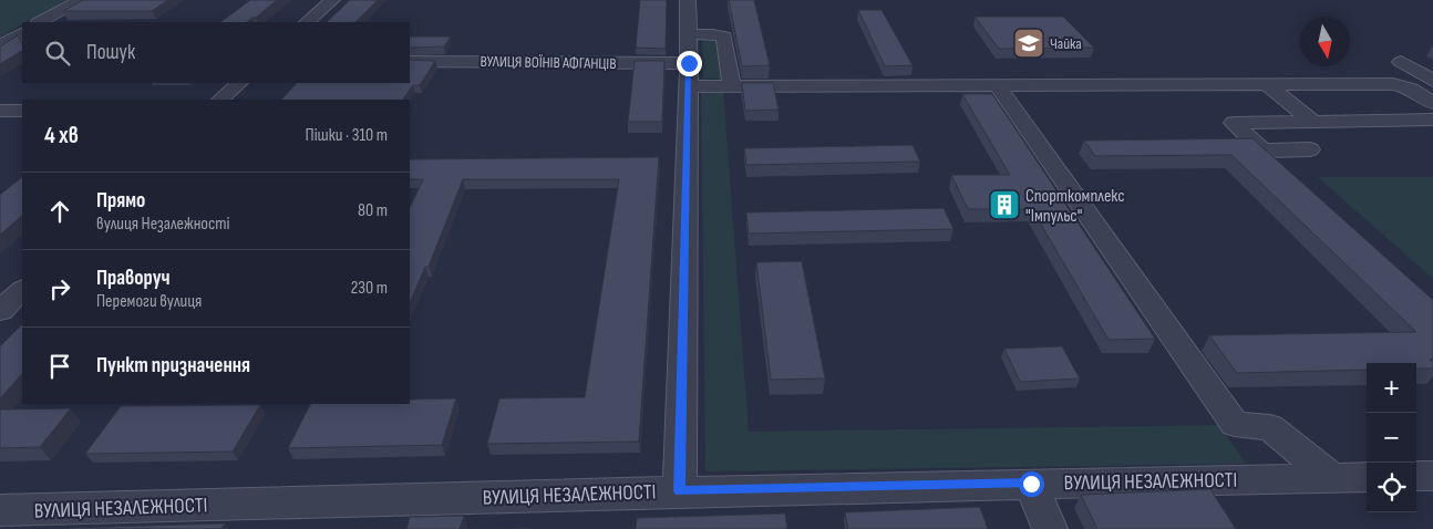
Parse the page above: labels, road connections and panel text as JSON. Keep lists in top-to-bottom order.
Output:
{
  "streets": {
    "street": ["ВУЛИЦЯ ВОЇНІВ АФГАНЦІВ", "ВУЛИЦЯ НЕЗАЛЕЖНОСТІ"]
  },
  "places": {
    "school or university": ["Чайка"],
    "building": ["Спорткомплекс \"Імпульс\""]
  },
  "north": "bottom",
  "page": {
    "search": "Пошук",
    "heading": ["4 хв", "Пішки · 310 m"],
    "list": [
      ["Прямо", "вулиця Незалежності", "80 m"],
      ["Праворуч", "Перемоги вулиця", "230 m"],
      "Пункт призначення"
    ],
    "map_buttons": ["+", "−"]
  }
}
